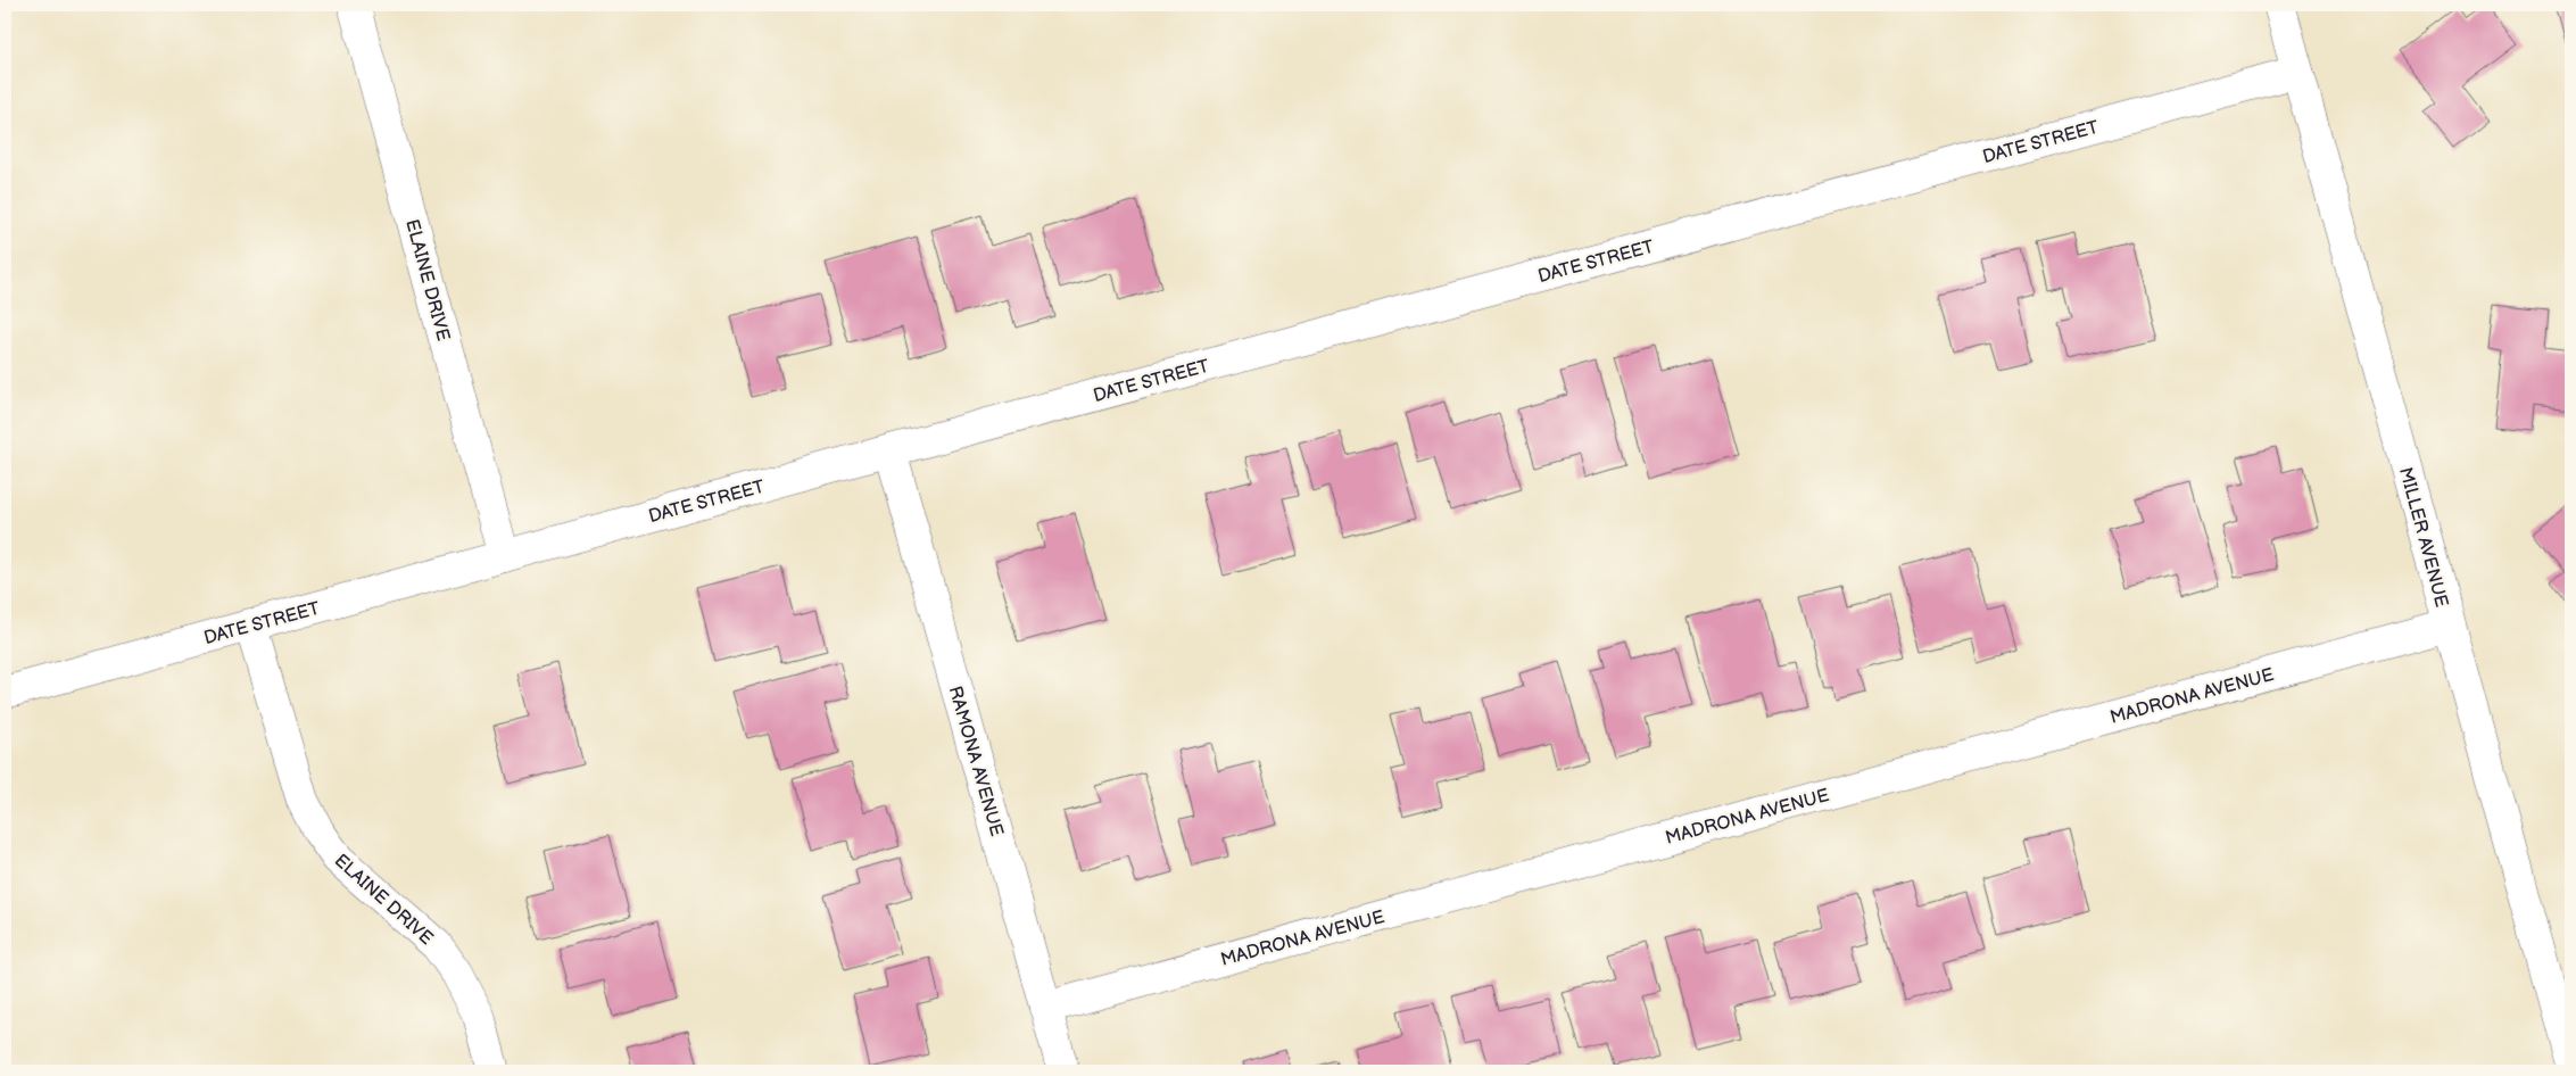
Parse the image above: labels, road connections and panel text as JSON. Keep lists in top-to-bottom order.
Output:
{
  "streets": {
    "street": [
      "DATE STREET",
      "ELAINE DRIVE",
      "MILLER AVENUE",
      "MADRONA AVENUE",
      "RAMONA AVENUE"
    ]
  },
  "crossings": [
    ["DATE STREET", "ELAINE DRIVE"],
    ["DATE STREET", "MILLER AVENUE"],
    ["DATE STREET", "RAMONA AVENUE"],
    ["MILLER AVENUE", "MADRONA AVENUE"],
    ["MADRONA AVENUE", "RAMONA AVENUE"]
  ]
}
